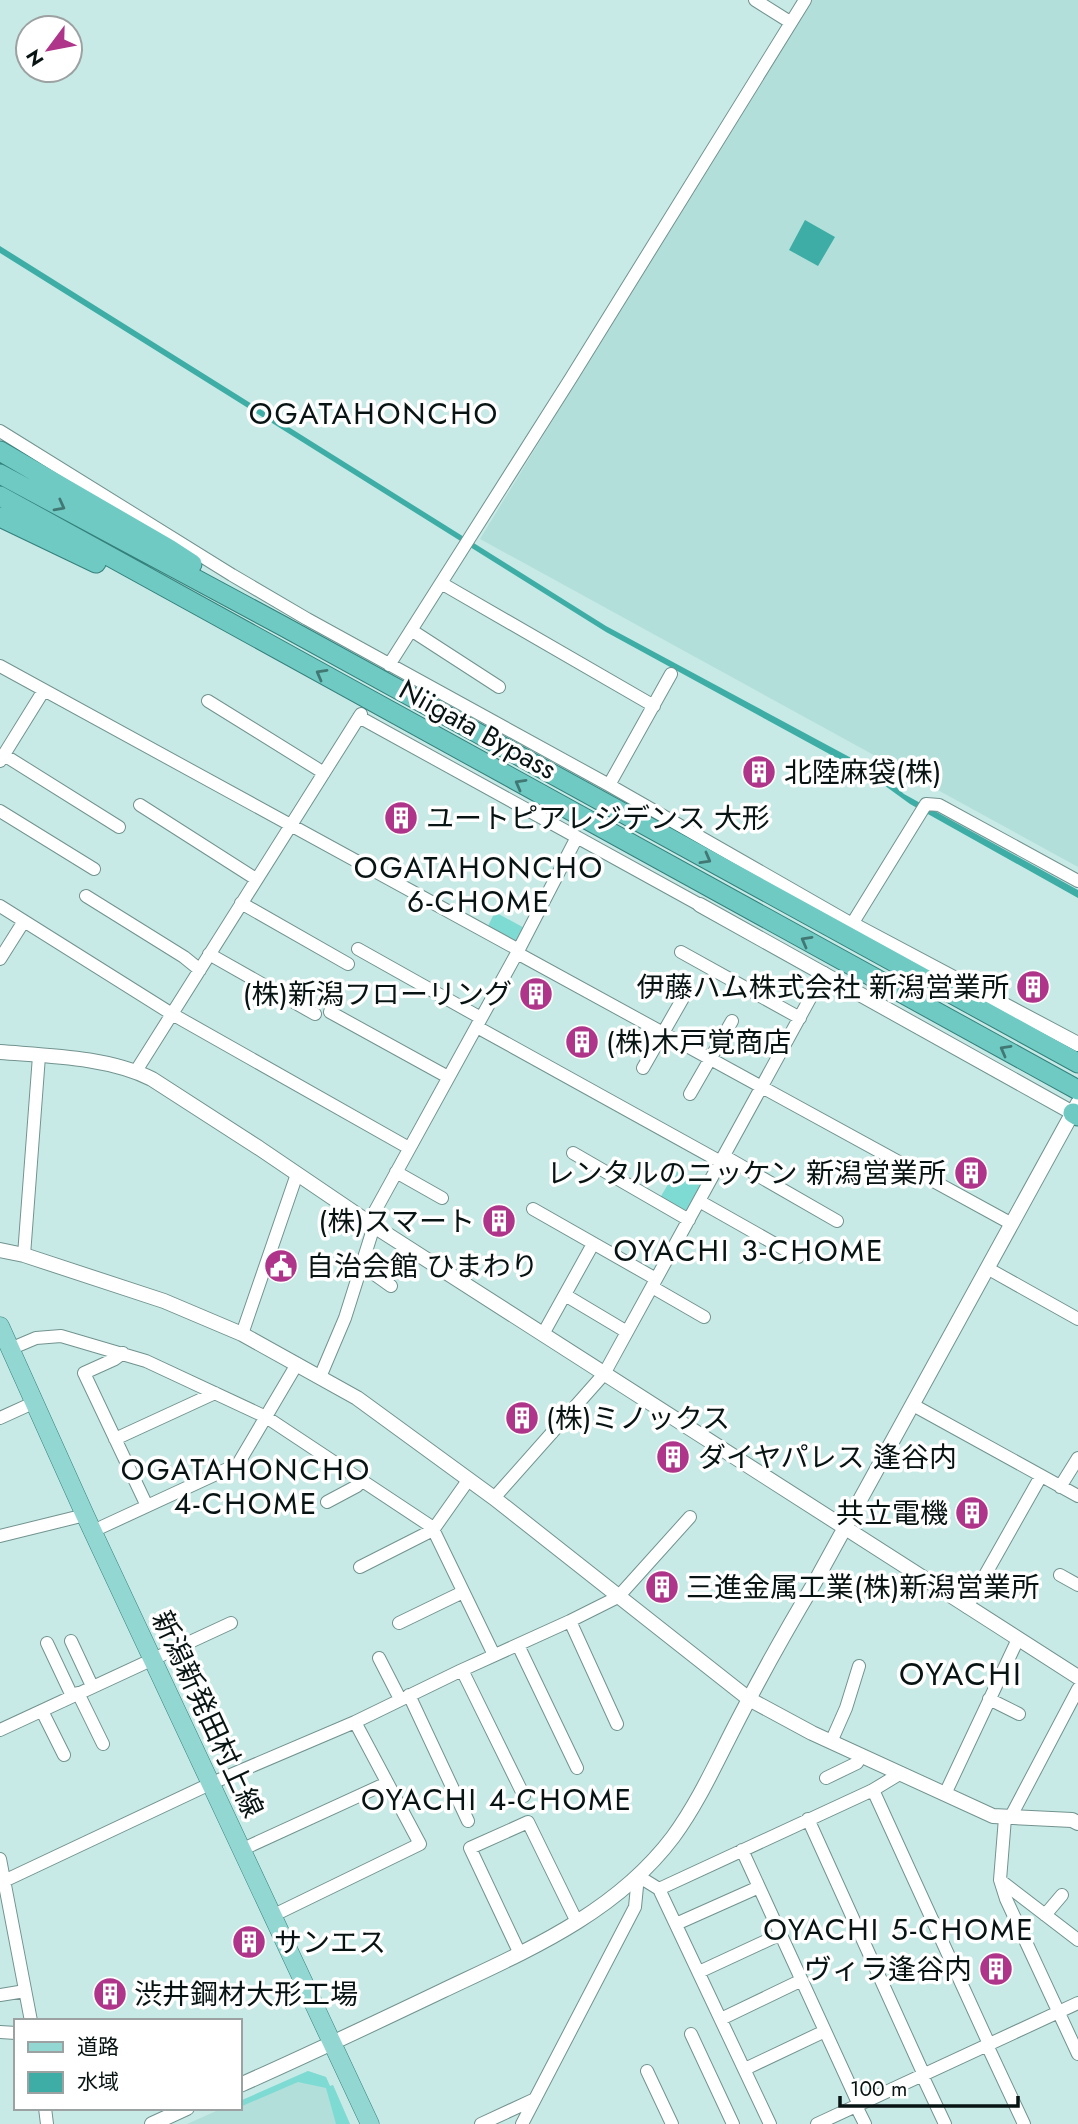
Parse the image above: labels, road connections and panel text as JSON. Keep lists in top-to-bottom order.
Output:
{
  "streets": {
    "highway": ["Niigata Bypass"],
    "main road": ["新潟新発田村上線"]
  },
  "districts": [
    "OGATAHONCHO",
    "OGATAHONCHO 6-CHOME",
    "OYACHI 3-CHOME",
    "OGATAHONCHO 4-CHOME",
    "OYACHI",
    "OYACHI 4-CHOME",
    "OYACHI 5-CHOME"
  ],
  "places": {
    "building": [
      "北陸麻袋(株)",
      "ユートピアレジデンス 大形",
      "伊藤ハム株式会社 新潟営業所",
      "(株)新潟フローリング",
      "(株)木戸覚商店",
      "レンタルのニッケン 新潟営業所",
      "(株)スマート",
      "(株)ミノックス",
      "ダイヤパレス 逢谷内",
      "共立電機",
      "三進金属工業(株)新潟営業所",
      "サンエス",
      "ヴィラ逢谷内",
      "渋井鋼材大形工場"
    ],
    "public building": ["自治会館 ひまわり"]
  },
  "legend": ["道路", "水域"],
  "scale_bar": "100 m",
  "north": "bottom left"
}
